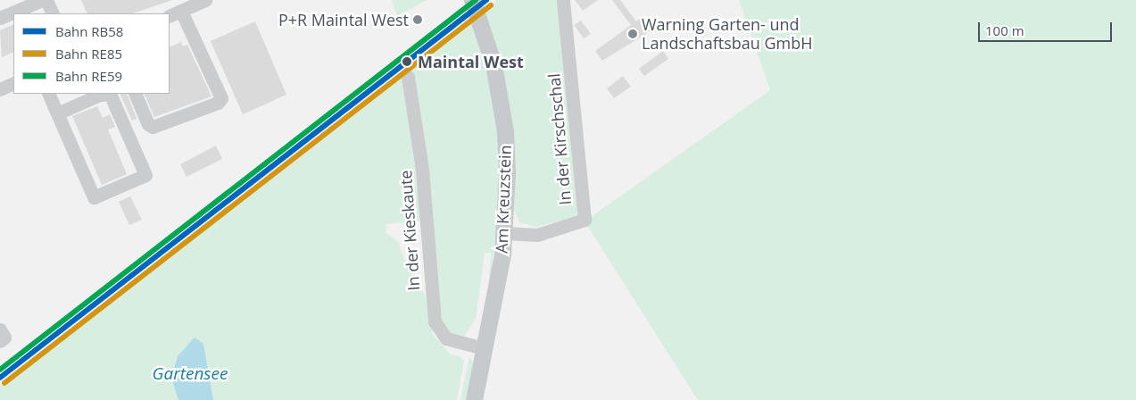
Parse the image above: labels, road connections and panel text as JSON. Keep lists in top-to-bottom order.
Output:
{
  "streets": {
    "main road": ["Am Kreuzstein"],
    "street": ["In der Kirschschal", "In der Kieskaute"]
  },
  "crossings": [
    ["In der Kirschschal", "Am Kreuzstein"],
    ["Am Kreuzstein", "In der Kieskaute"]
  ],
  "water": ["Gartensee"],
  "places": ["P+R Maintal West", "Warning Garten- und Landschaftsbau GmbH", "Maintal West"],
  "lines": ["rail line RB58", "rail line RE59", "rail line RE85"],
  "legend": ["Bahn RB58", "Bahn RE85", "Bahn RE59"],
  "scale_bar": "100 m"
}
